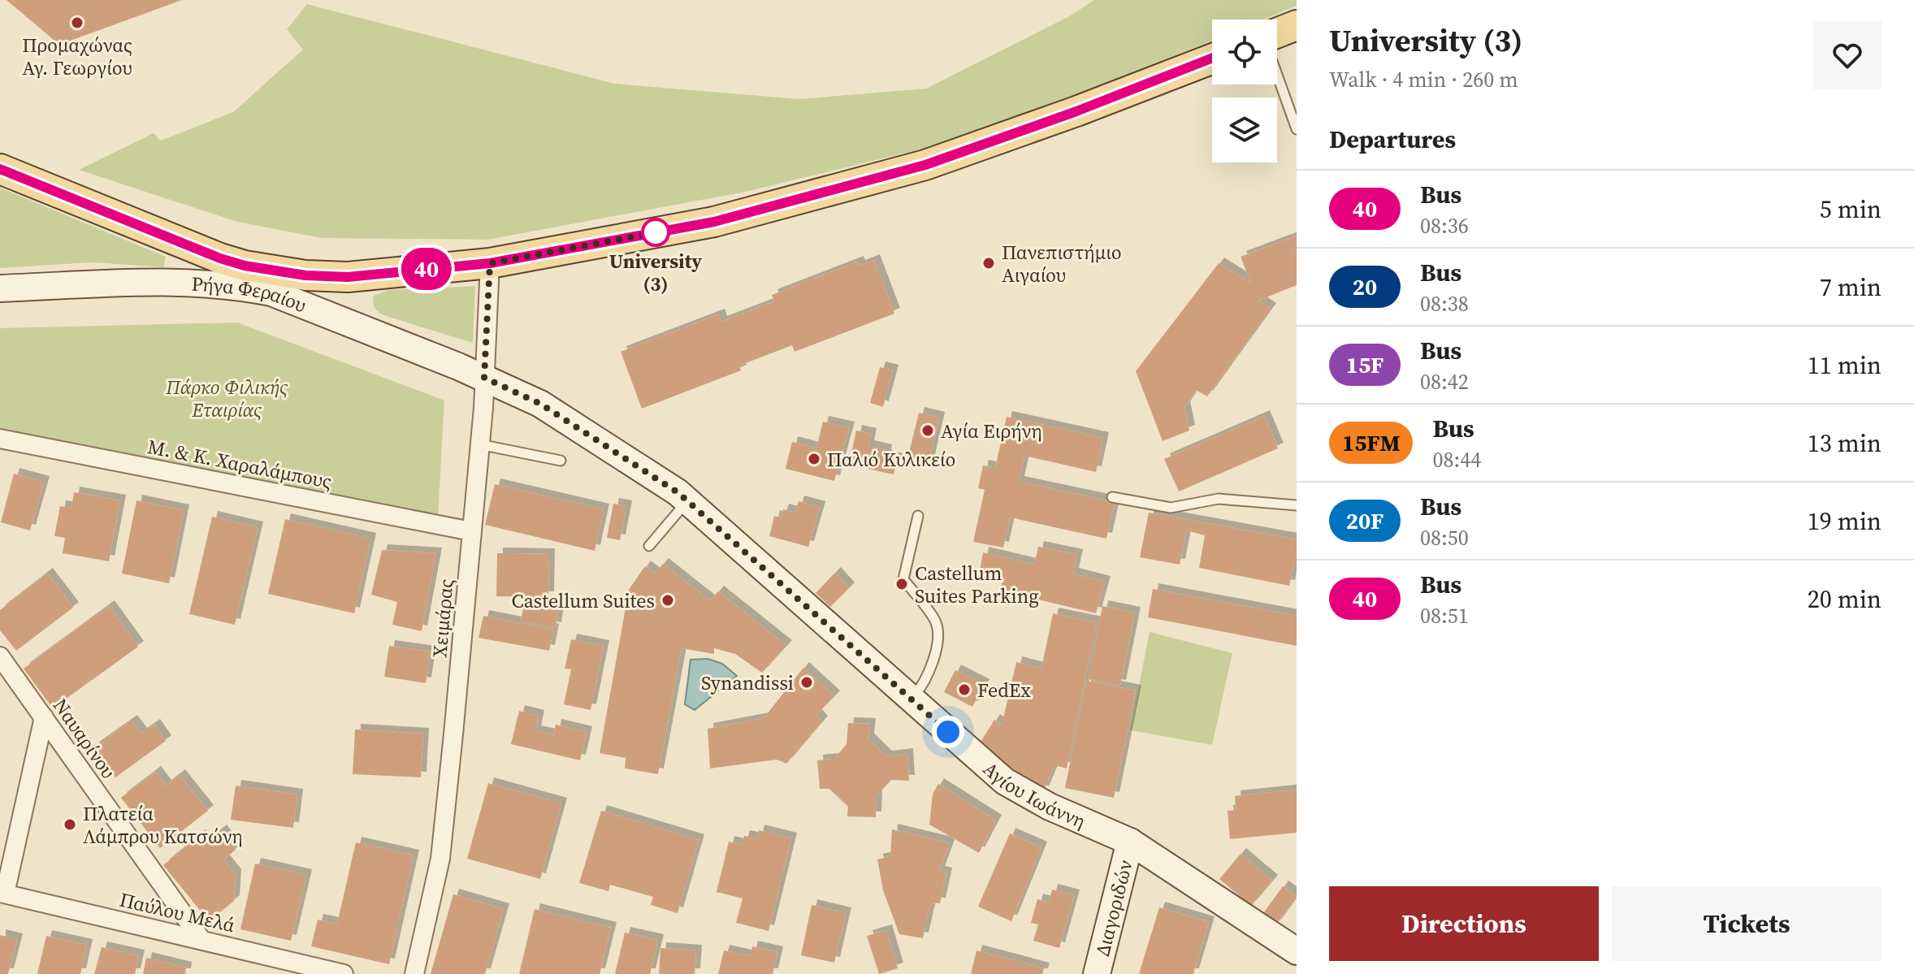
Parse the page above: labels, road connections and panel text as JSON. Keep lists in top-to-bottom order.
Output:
{
  "streets": {
    "street": [
      "Ρήγα Φεραίου",
      "Μ. & Κ. Χαραλάμπους",
      "Χειμάρας",
      "Ναυαρίνου",
      "Αγίου Ιωάννη",
      "Διαγοριδών",
      "Παύλου Μελά"
    ]
  },
  "crossings": [
    ["Ρήγα Φεραίου", "Χειμάρας"],
    ["Ρήγα Φεραίου", "Αγίου Ιωάννη"],
    ["Μ. & Κ. Χαραλάμπους", "Χειμάρας"],
    ["Χειμάρας", "Αγίου Ιωάννη"],
    ["Ναυαρίνου", "Παύλου Μελά"],
    ["Αγίου Ιωάννη", "Διαγοριδών"]
  ],
  "parks": ["Πάρκο Φιλικής Εταιρίας"],
  "places": [
    "Προμαχώνας Αγ. Γεωργίου",
    "University (3)",
    "Πανεπιστήμιο Αιγαίου",
    "Αγία Ειρήνη",
    "Παλιό Κυλικείο",
    "Castellum Suites Parking",
    "Castellum Suites",
    "Synandissi",
    "FedEx",
    "Πλατεία Λάμπρου Κατσώνη"
  ],
  "lines": ["bus line 40"],
  "page": {
    "on_map": "40",
    "heading": [
      ["University (3)", "Walk · 4 min · 260 m"],
      "Departures"
    ],
    "list": [
      {
        "mark": "40",
        "name": "Bus",
        "note": "08:36",
        "value": "5 min"
      },
      {
        "mark": "20",
        "name": "Bus",
        "note": "08:38",
        "value": "7 min"
      },
      {
        "mark": "15F",
        "name": "Bus",
        "note": "08:42",
        "value": "11 min"
      },
      {
        "mark": "15FM",
        "name": "Bus",
        "note": "08:44",
        "value": "13 min"
      },
      {
        "mark": "20F",
        "name": "Bus",
        "note": "08:50",
        "value": "19 min"
      },
      {
        "mark": "40",
        "name": "Bus",
        "note": "08:51",
        "value": "20 min"
      }
    ],
    "buttons": ["Directions", "Tickets"]
  }
}
